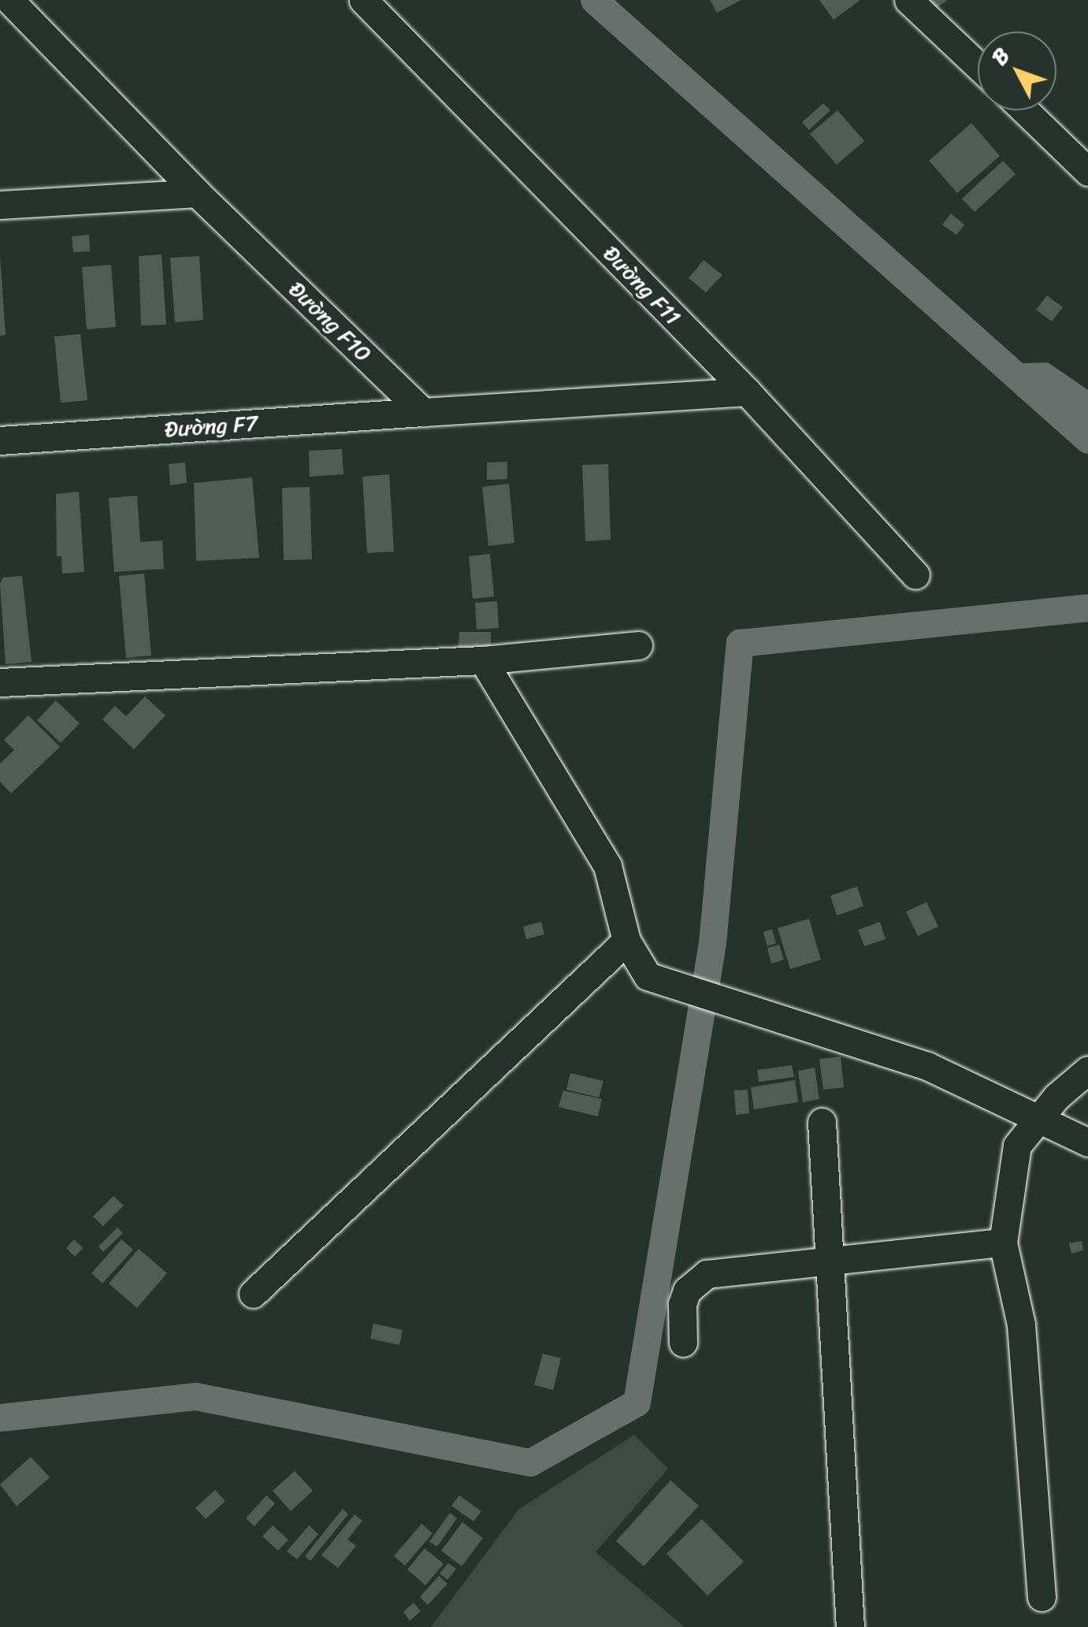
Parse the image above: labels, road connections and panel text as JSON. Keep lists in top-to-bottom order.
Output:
{
  "streets": {
    "street": ["Đường F11", "Đường F10", "Đường F7"]
  },
  "crossings": [
    ["Đường F10", "Đường F7"]
  ],
  "north": "top left"
}
